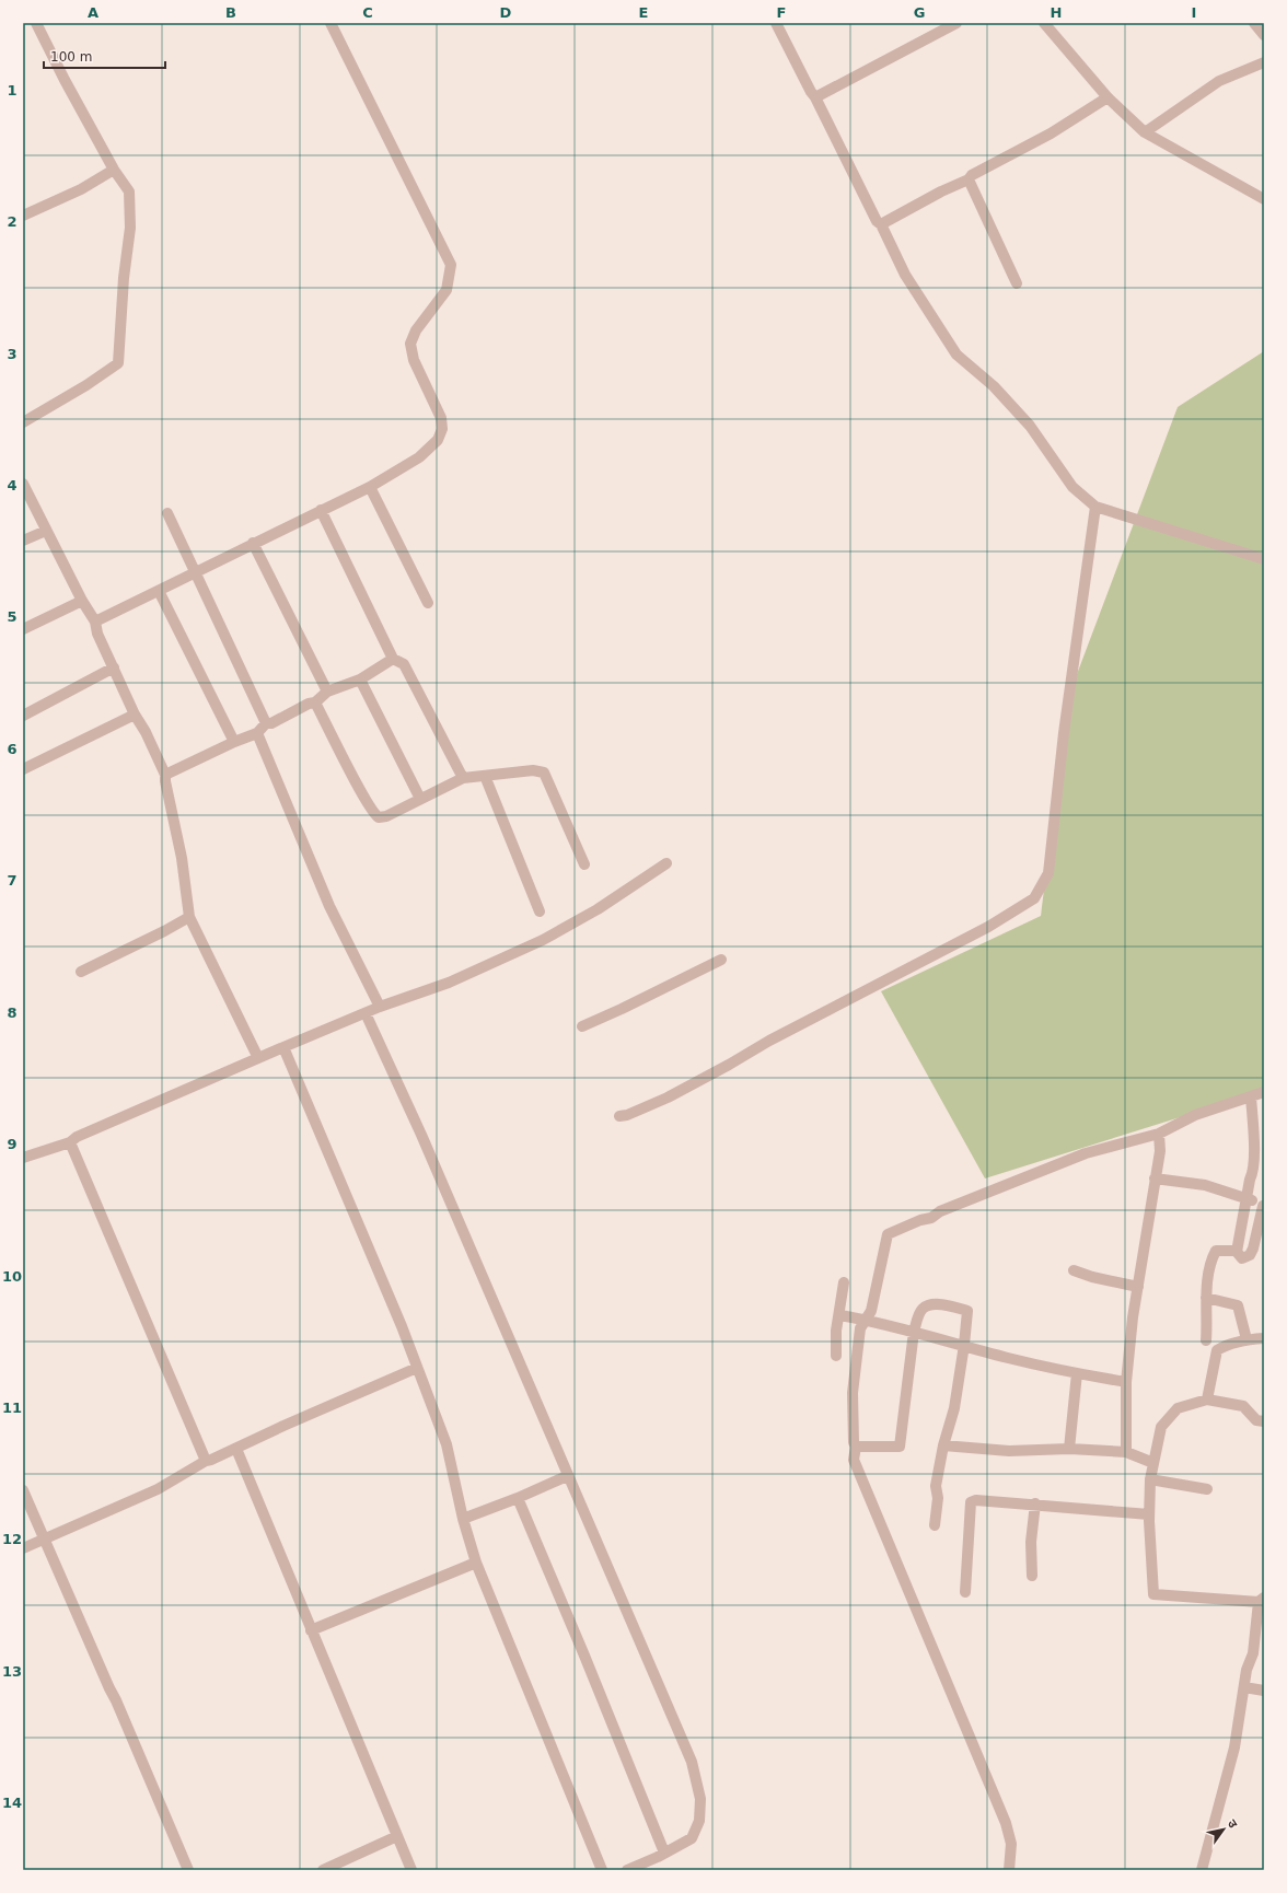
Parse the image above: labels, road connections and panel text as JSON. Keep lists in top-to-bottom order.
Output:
{
  "scale_bar": "100 m",
  "north": "top right",
  "grid": {
    "columns": [
      "A",
      "B",
      "C",
      "D",
      "E",
      "F",
      "G",
      "H",
      "I"
    ],
    "rows": [
      "1",
      "2",
      "3",
      "4",
      "5",
      "6",
      "7",
      "8",
      "9",
      "10",
      "11",
      "12",
      "13",
      "14"
    ]
  }
}
